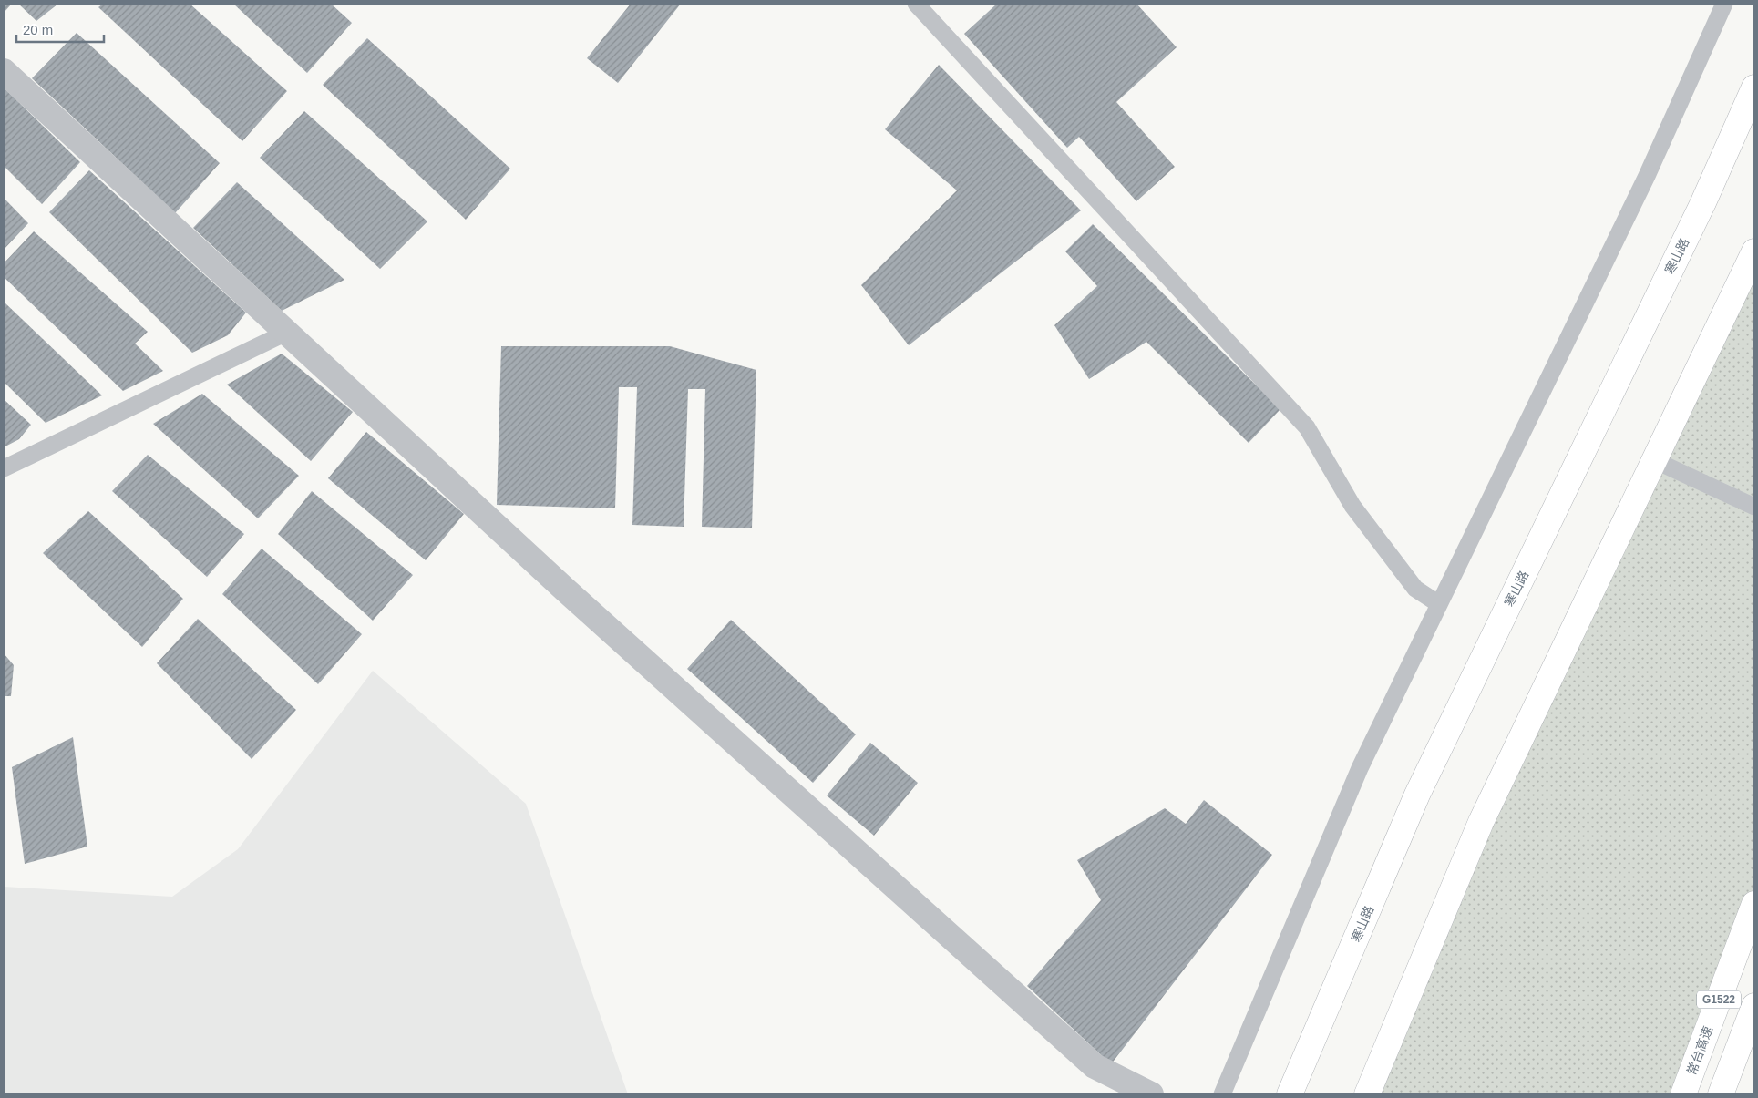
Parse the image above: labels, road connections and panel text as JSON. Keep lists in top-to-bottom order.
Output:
{
  "streets": {
    "main road": ["寒山路", "G1522", "常台高速"]
  },
  "scale_bar": "20 m"
}
